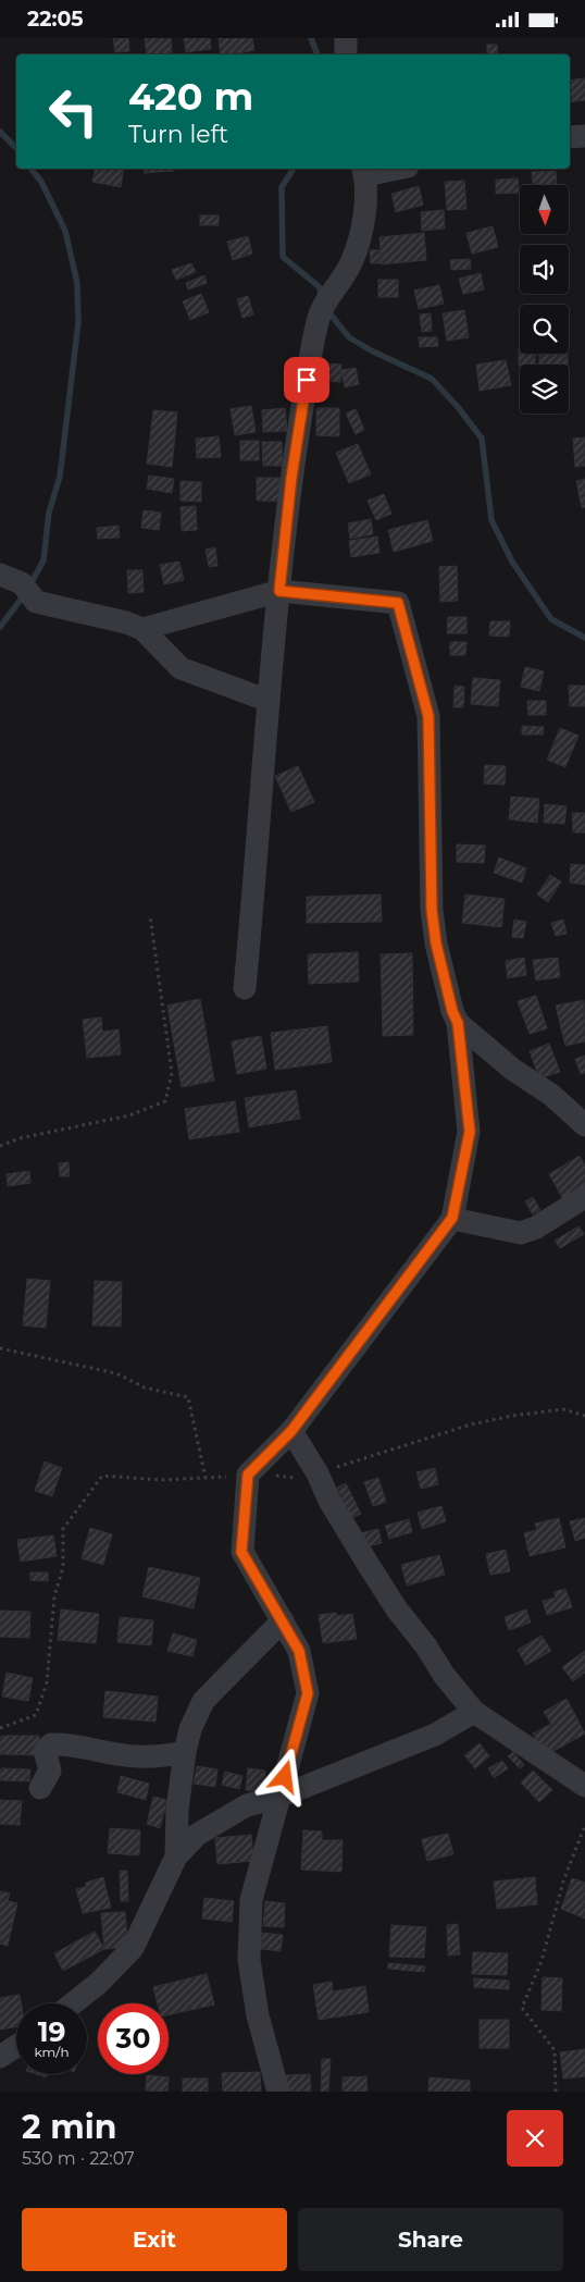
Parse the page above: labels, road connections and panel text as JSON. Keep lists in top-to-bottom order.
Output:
{
  "north": "bottom",
  "page": {
    "status": "22:05",
    "turn": ["420 m", "Turn left"],
    "speed": "19 km/h",
    "limit": "30",
    "heading": ["2 min", "530 m · 22:07"],
    "buttons": ["Exit", "Share"]
  }
}
